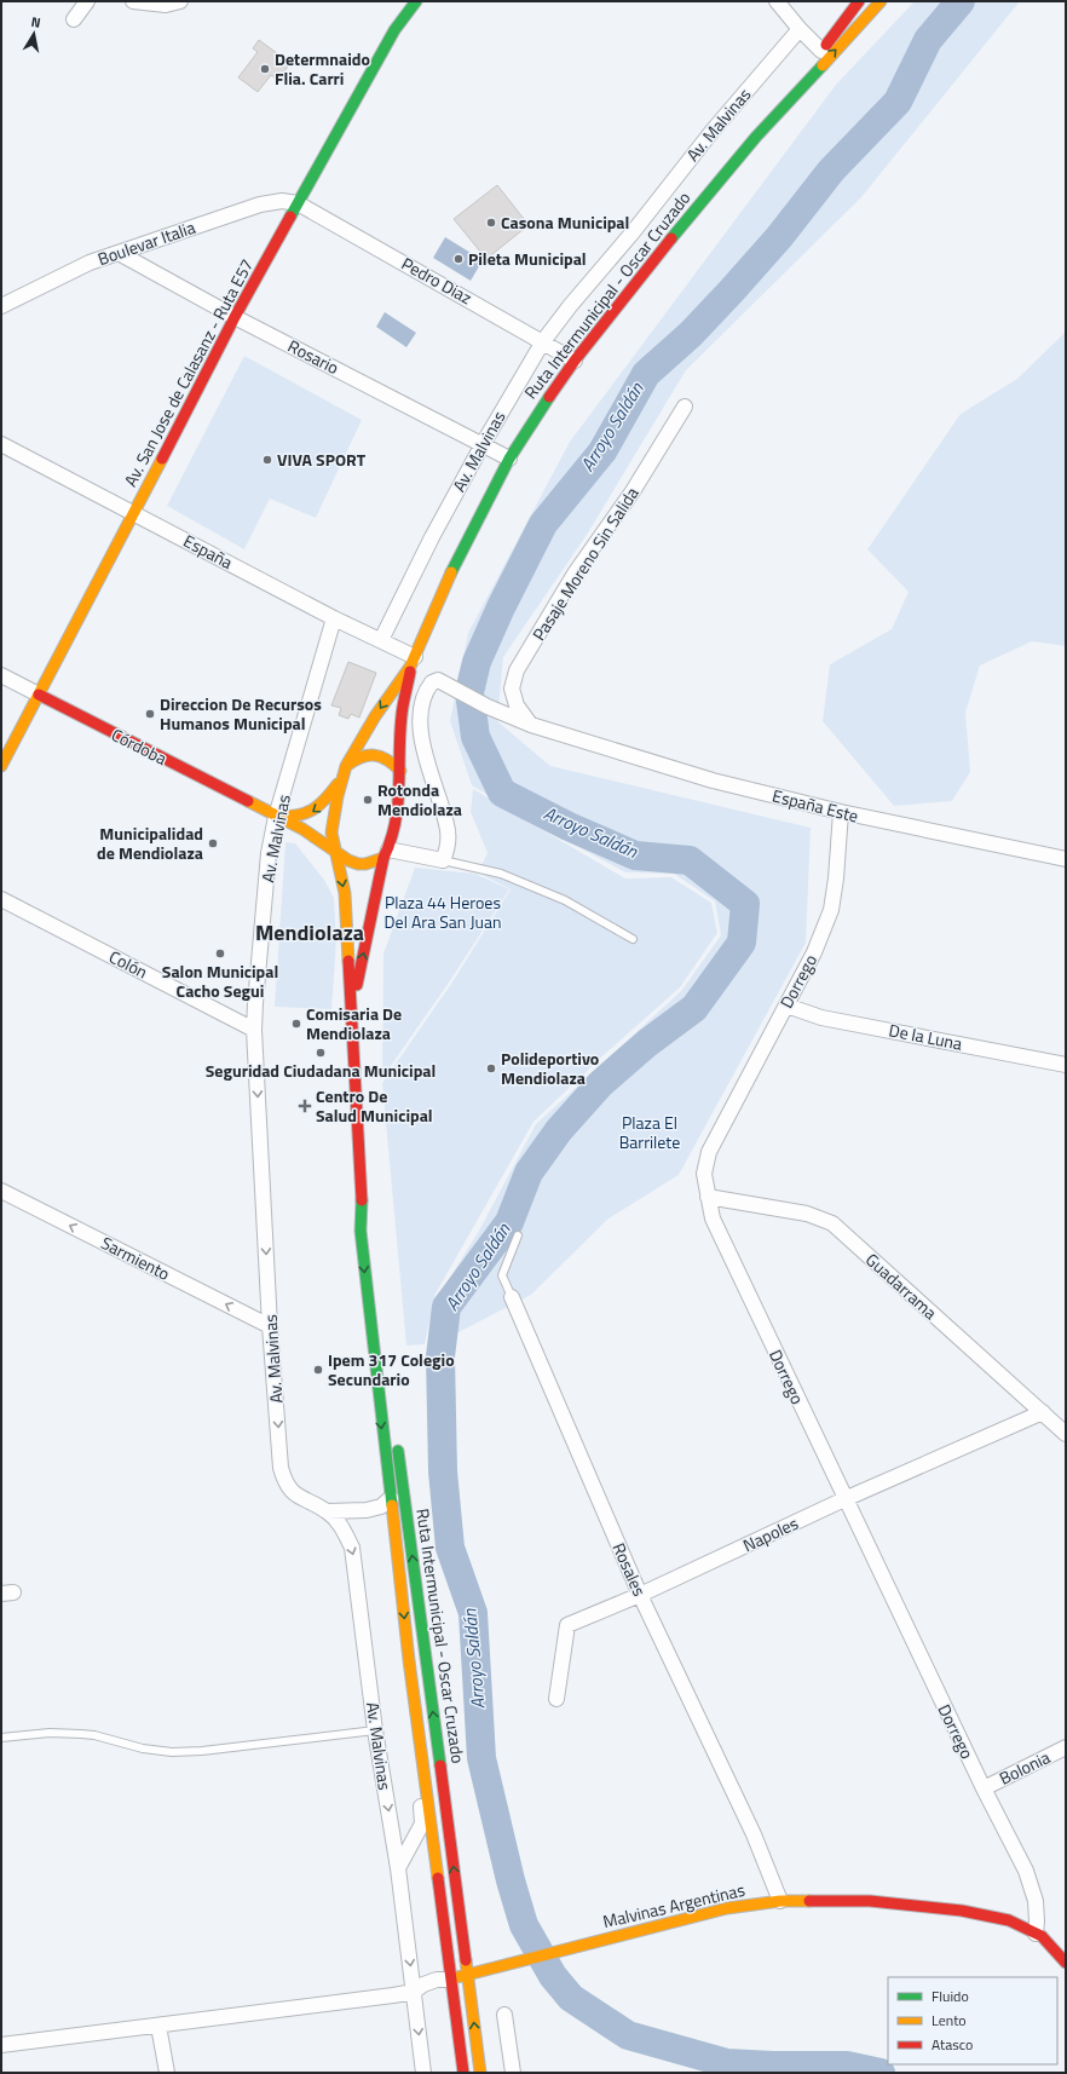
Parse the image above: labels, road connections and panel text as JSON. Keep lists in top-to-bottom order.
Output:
{
  "streets": {
    "main road": [
      "Ruta Intermunicipal - Oscar Cruzado",
      "Av. San Jose de Calasanz - Ruta E57",
      "Córdoba",
      "Malvinas Argentinas"
    ],
    "street": [
      "Av. Malvinas",
      "Boulevar Italia",
      "Pedro Diaz",
      "Rosario",
      "España",
      "Pasaje Moreno Sin Salida",
      "España Este",
      "Colón",
      "Dorrego",
      "De la Luna",
      "Sarmiento",
      "Guadarrama",
      "Napoles",
      "Rosales",
      "Bolonia"
    ]
  },
  "crossings": [
    ["Av. Malvinas", "Pedro Diaz"],
    ["Av. Malvinas", "Rosario"],
    ["Av. Malvinas", "España"],
    ["Av. Malvinas", "Córdoba"],
    ["Av. Malvinas", "Colón"],
    ["Av. Malvinas", "Sarmiento"],
    ["Boulevar Italia", "Pedro Diaz"],
    ["Boulevar Italia", "Rosario"],
    ["Boulevar Italia", "Av. San Jose de Calasanz - Ruta E57"],
    ["Pedro Diaz", "Ruta Intermunicipal - Oscar Cruzado"],
    ["Pedro Diaz", "Av. San Jose de Calasanz - Ruta E57"],
    ["Ruta Intermunicipal - Oscar Cruzado", "Rosario"],
    ["Ruta Intermunicipal - Oscar Cruzado", "España"],
    ["Ruta Intermunicipal - Oscar Cruzado", "Córdoba"],
    ["Ruta Intermunicipal - Oscar Cruzado", "Malvinas Argentinas"],
    ["Rosario", "Av. San Jose de Calasanz - Ruta E57"],
    ["Av. San Jose de Calasanz - Ruta E57", "España"],
    ["Av. San Jose de Calasanz - Ruta E57", "Córdoba"],
    ["Pasaje Moreno Sin Salida", "España Este"],
    ["España Este", "Dorrego"],
    ["Dorrego", "De la Luna"],
    ["Dorrego", "Guadarrama"],
    ["Dorrego", "Napoles"],
    ["Dorrego", "Bolonia"],
    ["Dorrego", "Malvinas Argentinas"],
    ["Guadarrama", "Napoles"],
    ["Napoles", "Rosales"],
    ["Rosales", "Malvinas Argentinas"]
  ],
  "one_way": ["Av. Malvinas", "Sarmiento"],
  "districts": ["Mendiolaza"],
  "water": ["Arroyo Saldán"],
  "parks": ["Plaza 44 Heroes Del Ara San Juan", "Plaza El Barrilete"],
  "places": {
    "other": [
      "Determnaido Flia. Carri",
      "Casona Municipal",
      "Pileta Municipal",
      "VIVA SPORT",
      "Direccion De Recursos Humanos Municipal",
      "Rotonda Mendiolaza",
      "Municipalidad de Mendiolaza",
      "Salon Municipal Cacho Segui",
      "Comisaria De Mendiolaza",
      "Seguridad Ciudadana Municipal",
      "Polideportivo Mendiolaza",
      "Ipem 317 Colegio Secundario"
    ],
    "health": ["Centro De Salud Municipal"]
  },
  "legend": ["Fluido", "Lento", "Atasco"],
  "north": "top"
}
